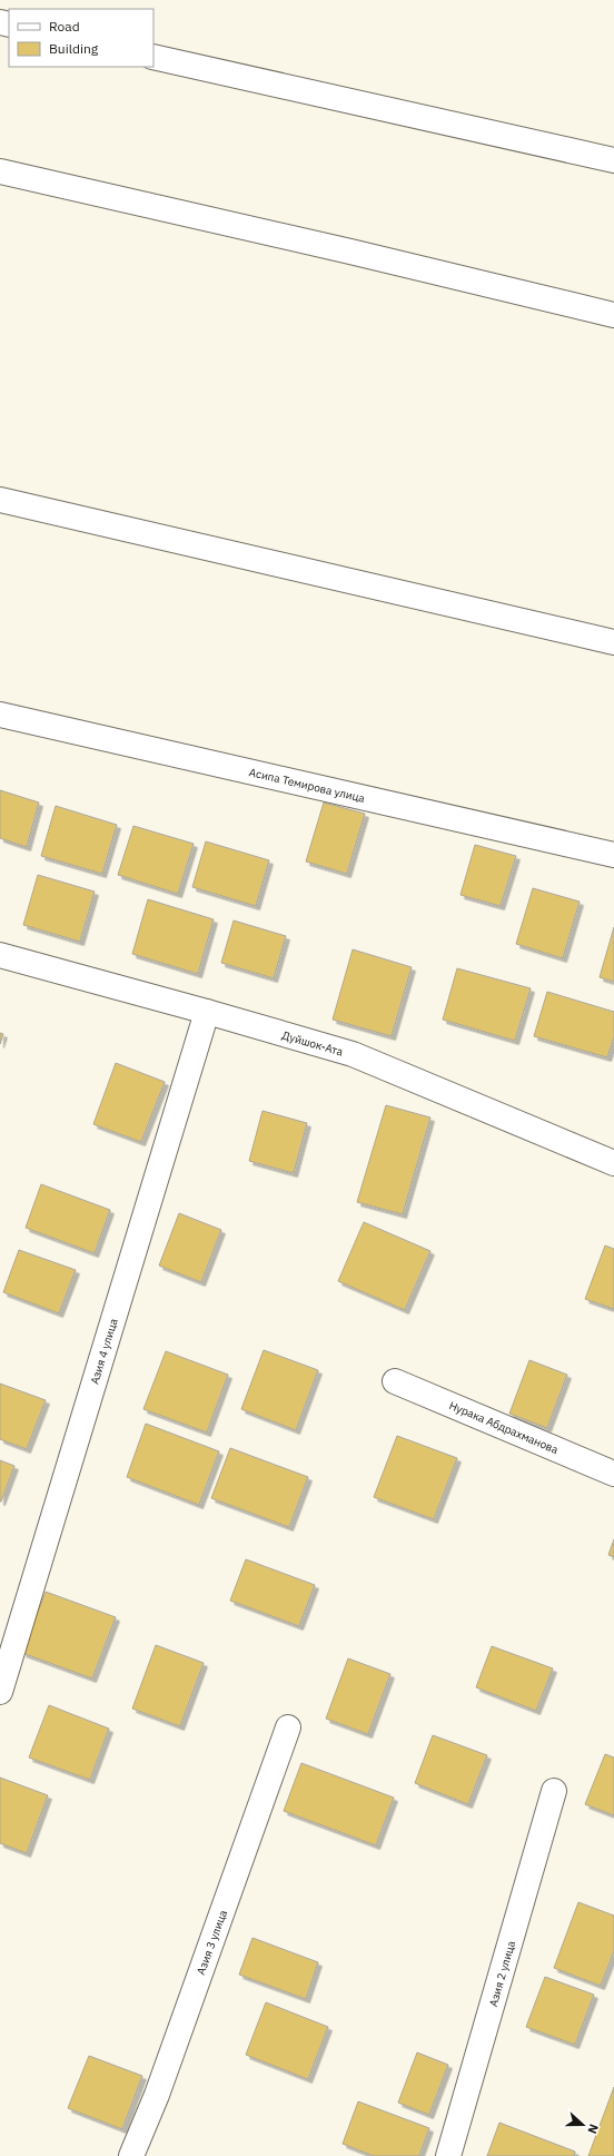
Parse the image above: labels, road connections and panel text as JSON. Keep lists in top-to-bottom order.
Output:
{
  "streets": {
    "street": [
      "Асипа Темирова улица",
      "Дуйшок-Ата",
      "Азия 4 улица",
      "Нурака Абдрахманова",
      "Азия 3 улица",
      "Азия 2 улица"
    ]
  },
  "crossings": [
    ["Дуйшок-Ата", "Азия 4 улица"]
  ],
  "legend": ["Road", "Building"],
  "north": "right"
}
